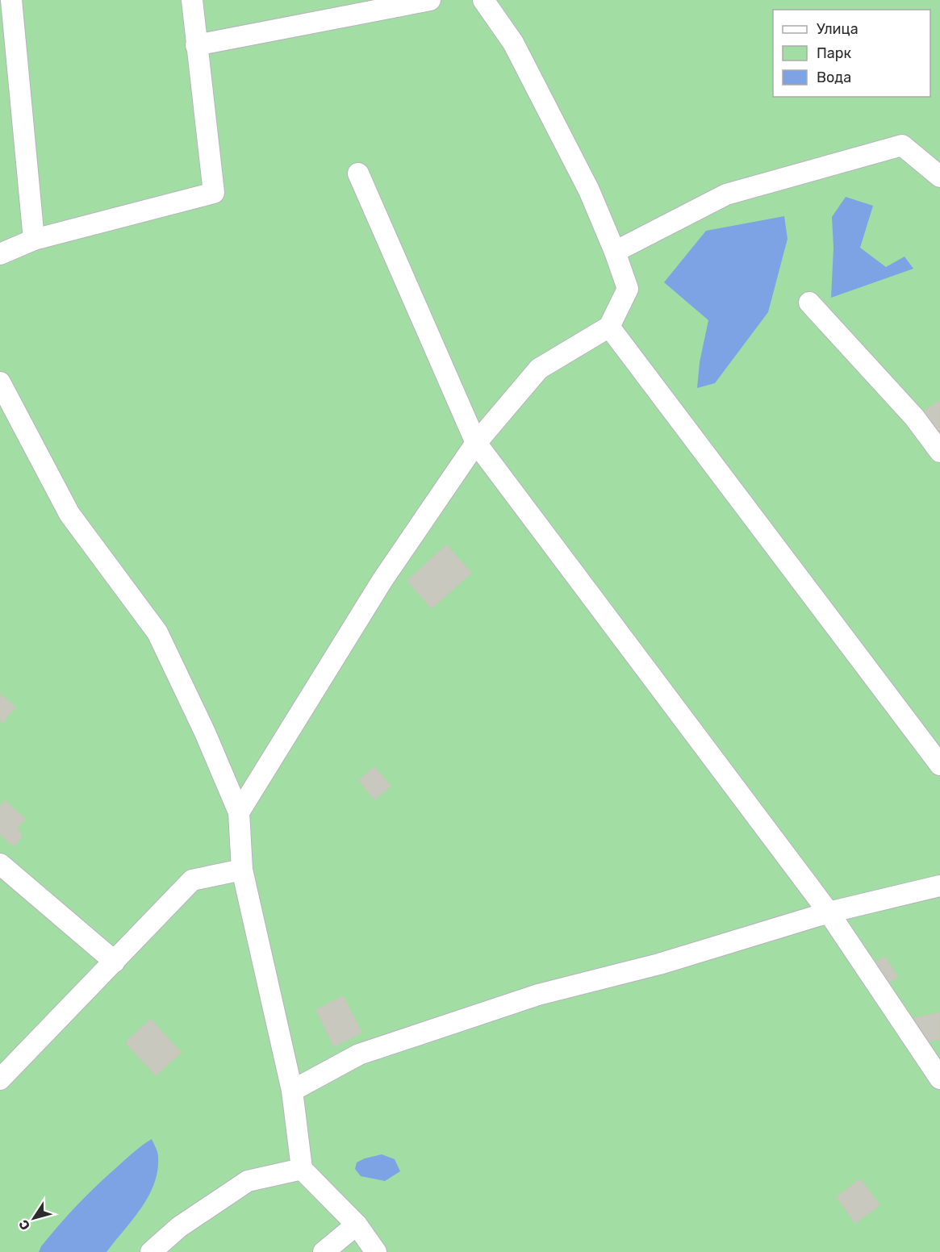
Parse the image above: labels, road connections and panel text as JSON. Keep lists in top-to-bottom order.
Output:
{
  "legend": ["Улица", "Парк", "Вода"],
  "north": "bottom left"
}
